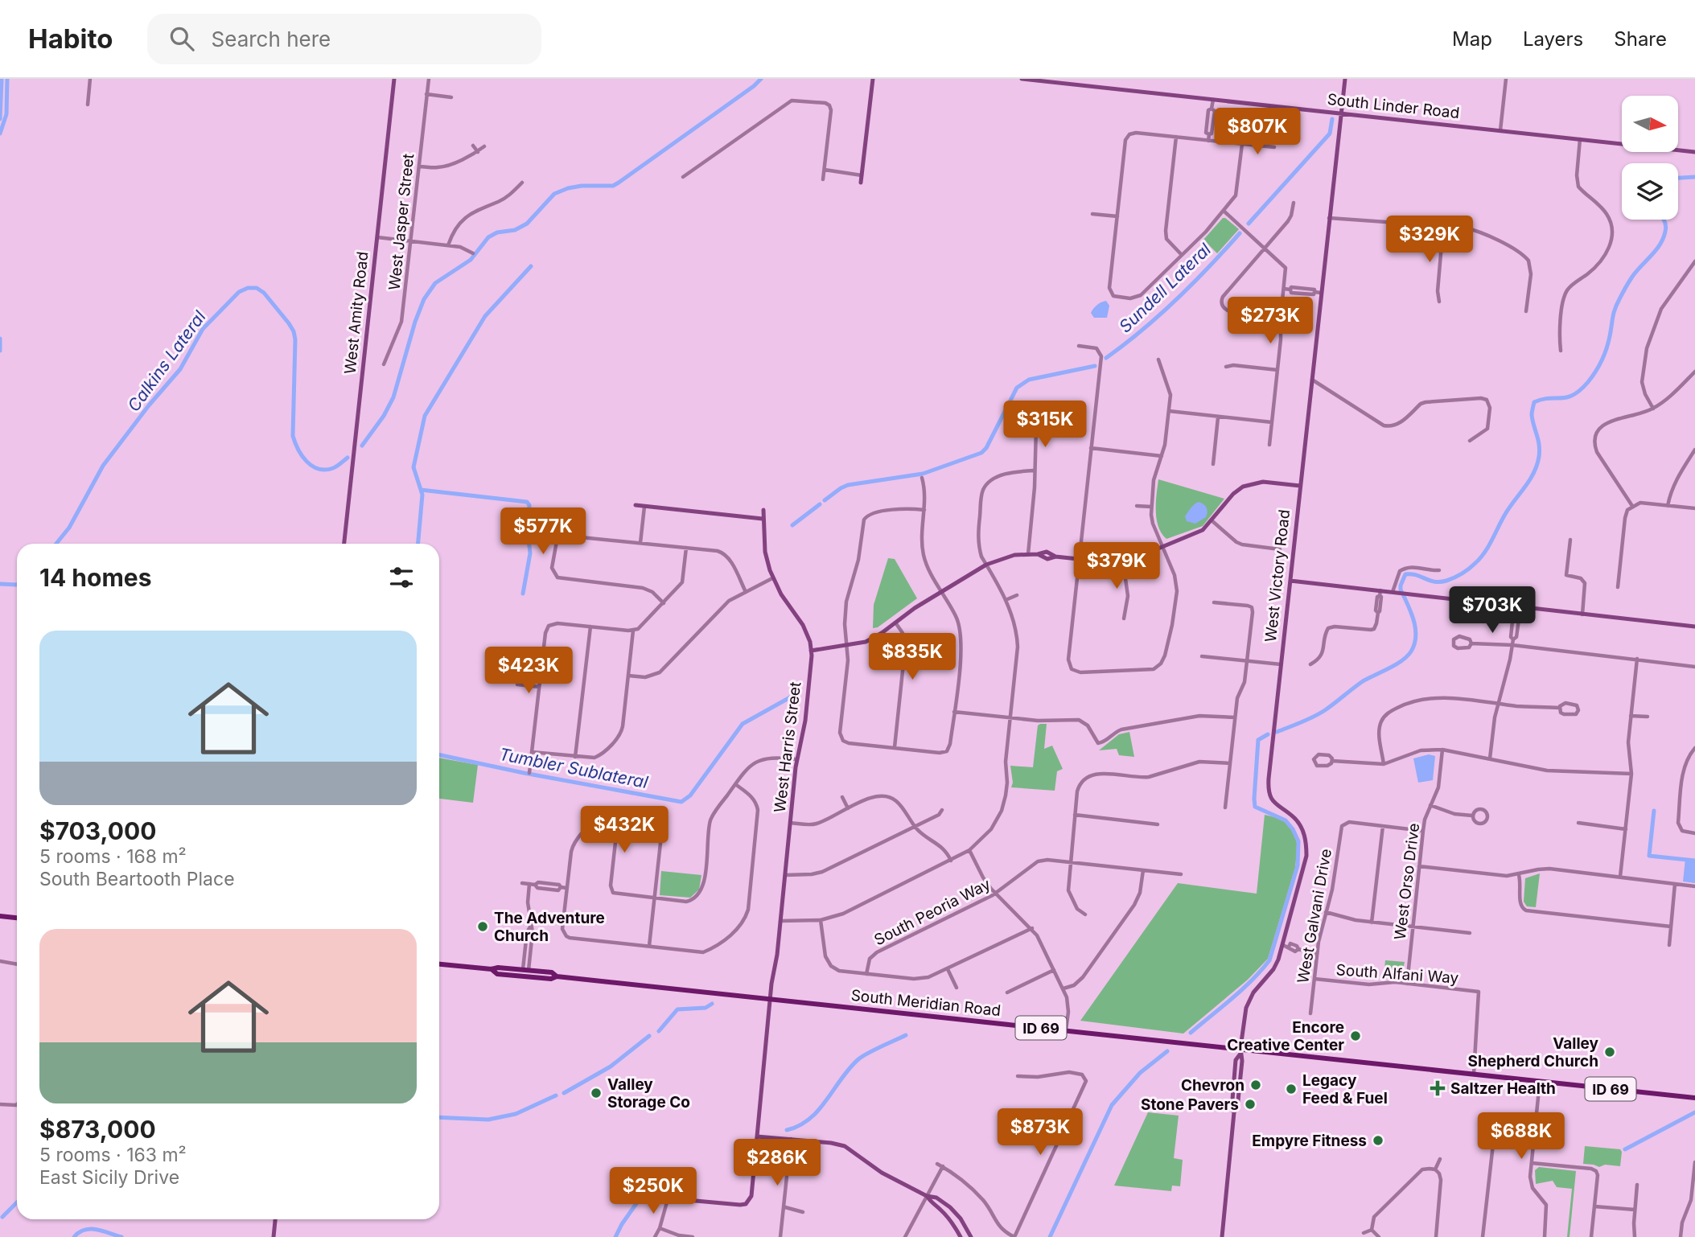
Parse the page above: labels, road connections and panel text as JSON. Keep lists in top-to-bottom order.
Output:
{
  "streets": {
    "main road": ["South Meridian Road", "ID 69"],
    "street": [
      "South Linder Road",
      "West Jasper Street",
      "West Amity Road",
      "West Victory Road",
      "West Harris Street",
      "West Orso Drive",
      "South Peoria Way",
      "West Galvani Drive",
      "South Alfani Way"
    ]
  },
  "crossings": [
    ["South Linder Road", "West Victory Road"],
    ["West Victory Road", "South Alfani Way"],
    ["West Victory Road", "South Meridian Road"],
    ["West Harris Street", "South Meridian Road"],
    ["West Orso Drive", "South Alfani Way"],
    ["West Galvani Drive", "South Alfani Way"],
    ["South Alfani Way", "South Meridian Road"]
  ],
  "water": ["Sundell Lateral", "Calkins Lateral", "Tumbler Sublateral"],
  "places": {
    "other": [
      "The Adventure Church",
      "Encore Creative Center",
      "Valley Shepherd Church",
      "Chevron",
      "Legacy Feed & Fuel",
      "Valley Storage Co",
      "Stone Pavers",
      "Empyre Fitness"
    ],
    "health": ["Saltzer Health"]
  },
  "north": "right",
  "page": {
    "header": "Habito",
    "search": "Search here",
    "nav": ["Map", "Layers", "Share"],
    "price": [
      "$807K",
      "$329K",
      "$273K",
      "$315K",
      "$577K",
      "$379K",
      "$703K",
      "$835K",
      "$423K",
      "$432K",
      "$873K",
      "$688K",
      "$286K",
      "$250K"
    ],
    "heading": "14 homes",
    "list": [
      {
        "name": "$703,000",
        "note": "5 rooms · 168 m² · South Beartooth Place"
      },
      {
        "name": "$873,000",
        "note": "5 rooms · 163 m² · East Sicily Drive"
      }
    ]
  }
}
